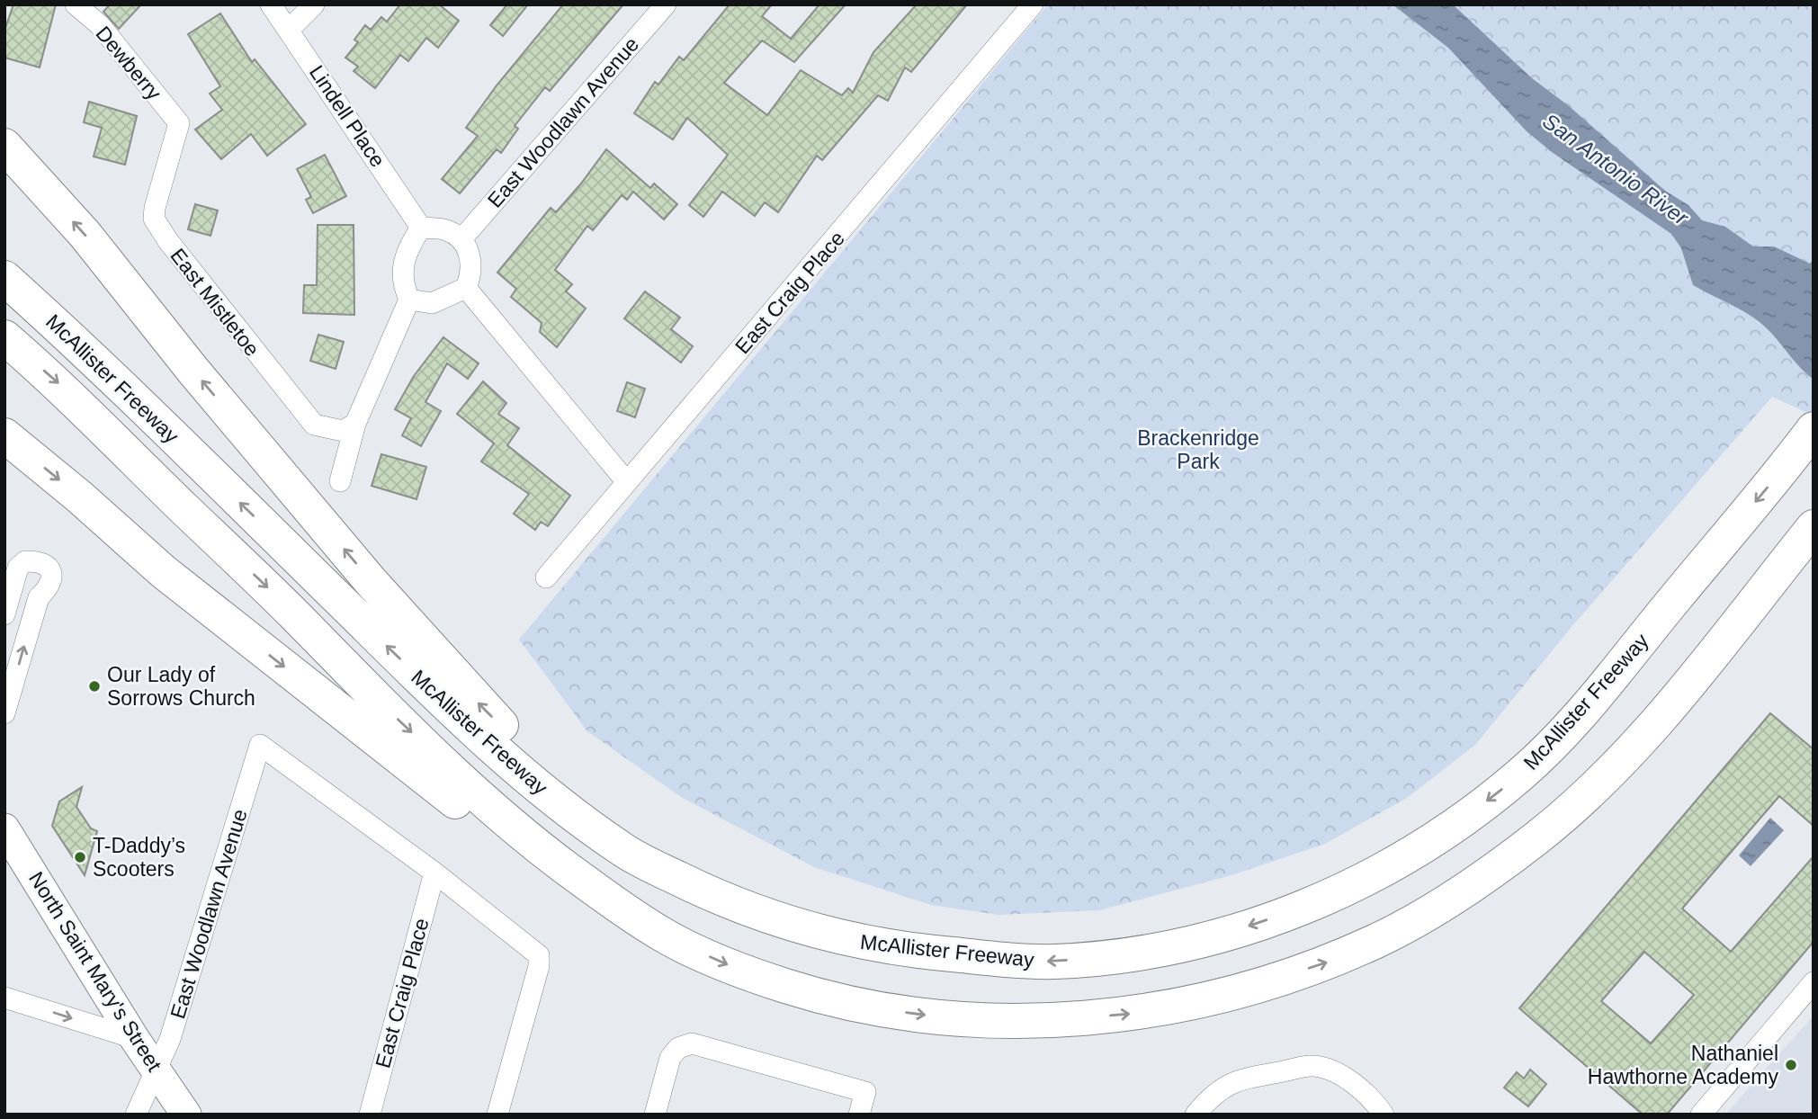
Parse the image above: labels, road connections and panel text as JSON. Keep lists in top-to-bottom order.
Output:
{
  "streets": {
    "highway": ["McAllister Freeway"],
    "main road": ["North Saint Mary's Street"],
    "street": [
      "Dewberry",
      "Lindell Place",
      "East Woodlawn Avenue",
      "East Craig Place",
      "East Mistletoe"
    ]
  },
  "crossings": [
    ["Dewberry", "East Mistletoe"],
    ["Lindell Place", "East Woodlawn Avenue"],
    ["East Woodlawn Avenue", "East Craig Place"],
    ["East Woodlawn Avenue", "North Saint Mary's Street"]
  ],
  "water": ["San Antonio River"],
  "parks": ["Brackenridge Park"],
  "places": ["Our Lady of Sorrows Church", "T-Daddy’s Scooters", "Nathaniel Hawthorne Academy"]
}
